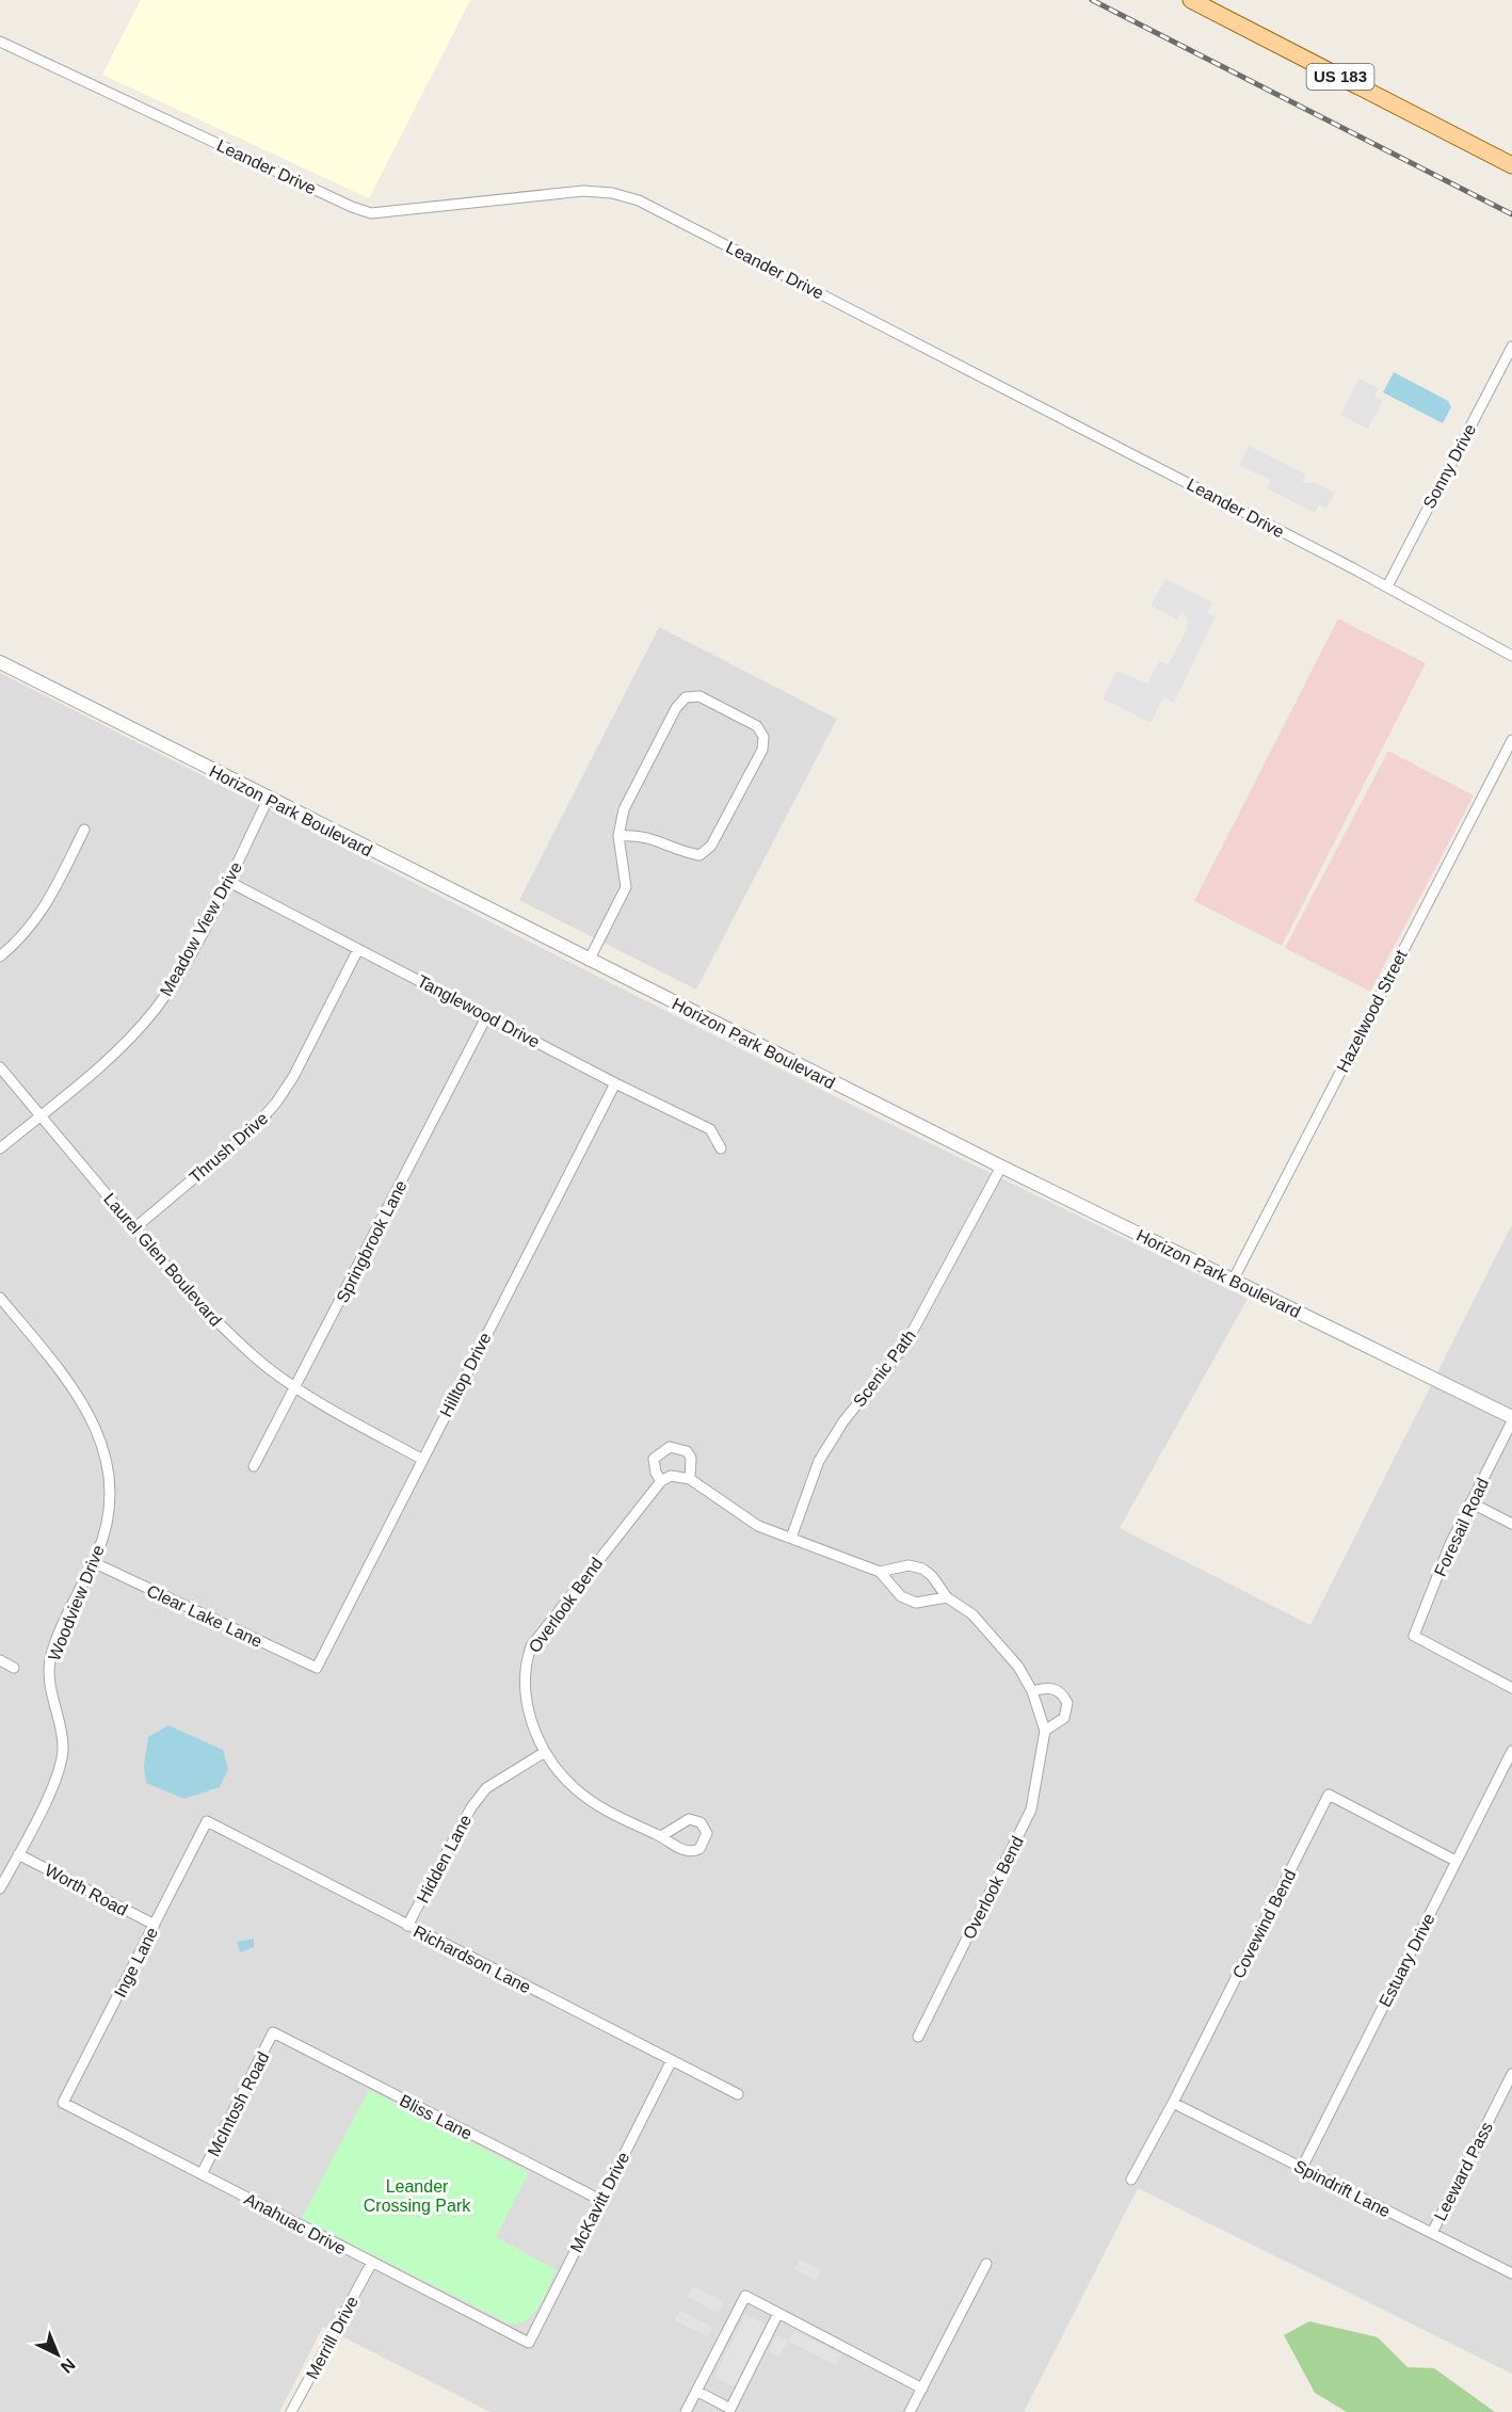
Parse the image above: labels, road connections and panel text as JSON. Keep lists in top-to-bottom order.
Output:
{
  "streets": {
    "main road": ["US 183"],
    "street": [
      "Leander Drive",
      "Sonny Drive",
      "Horizon Park Boulevard",
      "Meadow View Drive",
      "Tanglewood Drive",
      "Hazelwood Street",
      "Thrush Drive",
      "Springbrook Lane",
      "Laurel Glen Boulevard",
      "Scenic Path",
      "Hilltop Drive",
      "Foresail Road",
      "Woodview Drive",
      "Overlook Bend",
      "Clear Lake Lane",
      "Hidden Lane",
      "Worth Road",
      "Covewind Bend",
      "Richardson Lane",
      "Estuary Drive",
      "Inge Lane",
      "McIntosh Road",
      "Bliss Lane",
      "Leeward Pass",
      "Spindrift Lane",
      "McKavitt Drive",
      "Anahuac Drive",
      "Merrill Drive"
    ]
  },
  "crossings": [
    ["Leander Drive", "Sonny Drive"],
    ["Horizon Park Boulevard", "Meadow View Drive"],
    ["Horizon Park Boulevard", "Hazelwood Street"],
    ["Horizon Park Boulevard", "Scenic Path"],
    ["Horizon Park Boulevard", "Foresail Road"],
    ["Meadow View Drive", "Tanglewood Drive"],
    ["Meadow View Drive", "Laurel Glen Boulevard"],
    ["Tanglewood Drive", "Thrush Drive"],
    ["Tanglewood Drive", "Springbrook Lane"],
    ["Tanglewood Drive", "Hilltop Drive"],
    ["Thrush Drive", "Laurel Glen Boulevard"],
    ["Springbrook Lane", "Laurel Glen Boulevard"],
    ["Laurel Glen Boulevard", "Hilltop Drive"],
    ["Hilltop Drive", "Clear Lake Lane"],
    ["Woodview Drive", "Clear Lake Lane"],
    ["Woodview Drive", "Worth Road"],
    ["Overlook Bend", "Hidden Lane"],
    ["Hidden Lane", "Richardson Lane"],
    ["Worth Road", "Inge Lane"],
    ["Covewind Bend", "Estuary Drive"],
    ["Covewind Bend", "Spindrift Lane"],
    ["Richardson Lane", "Inge Lane"],
    ["Richardson Lane", "McKavitt Drive"],
    ["Estuary Drive", "Spindrift Lane"],
    ["Inge Lane", "Anahuac Drive"],
    ["McIntosh Road", "Bliss Lane"],
    ["McIntosh Road", "Anahuac Drive"],
    ["Bliss Lane", "McKavitt Drive"],
    ["Leeward Pass", "Spindrift Lane"],
    ["McKavitt Drive", "Anahuac Drive"],
    ["Anahuac Drive", "Merrill Drive"]
  ],
  "parks": ["Leander Crossing Park"],
  "north": "bottom right"
}
